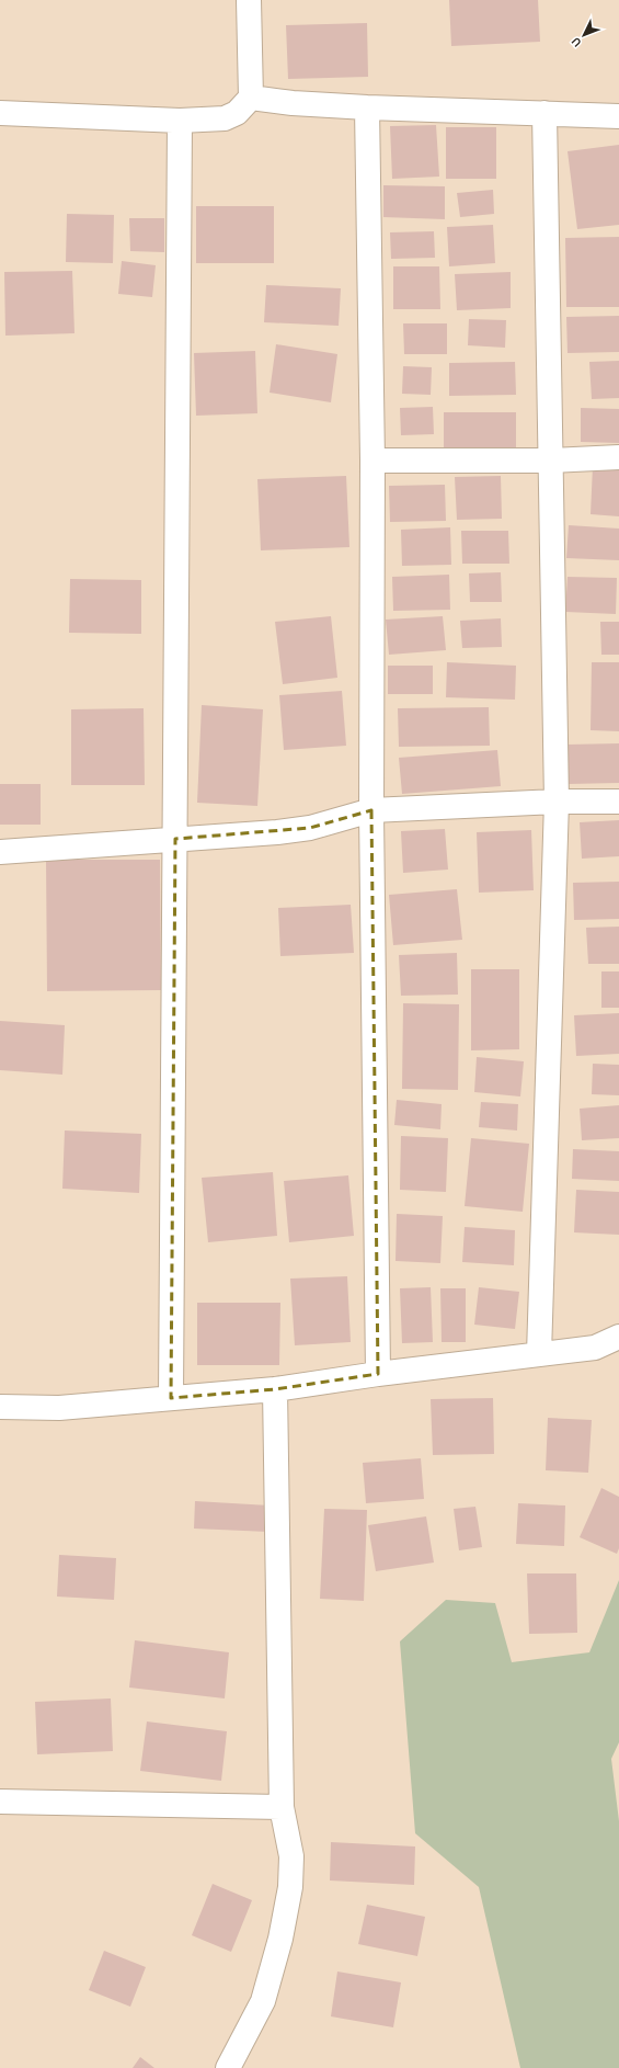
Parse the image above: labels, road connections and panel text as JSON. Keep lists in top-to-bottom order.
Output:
{
  "north": "bottom left"
}
